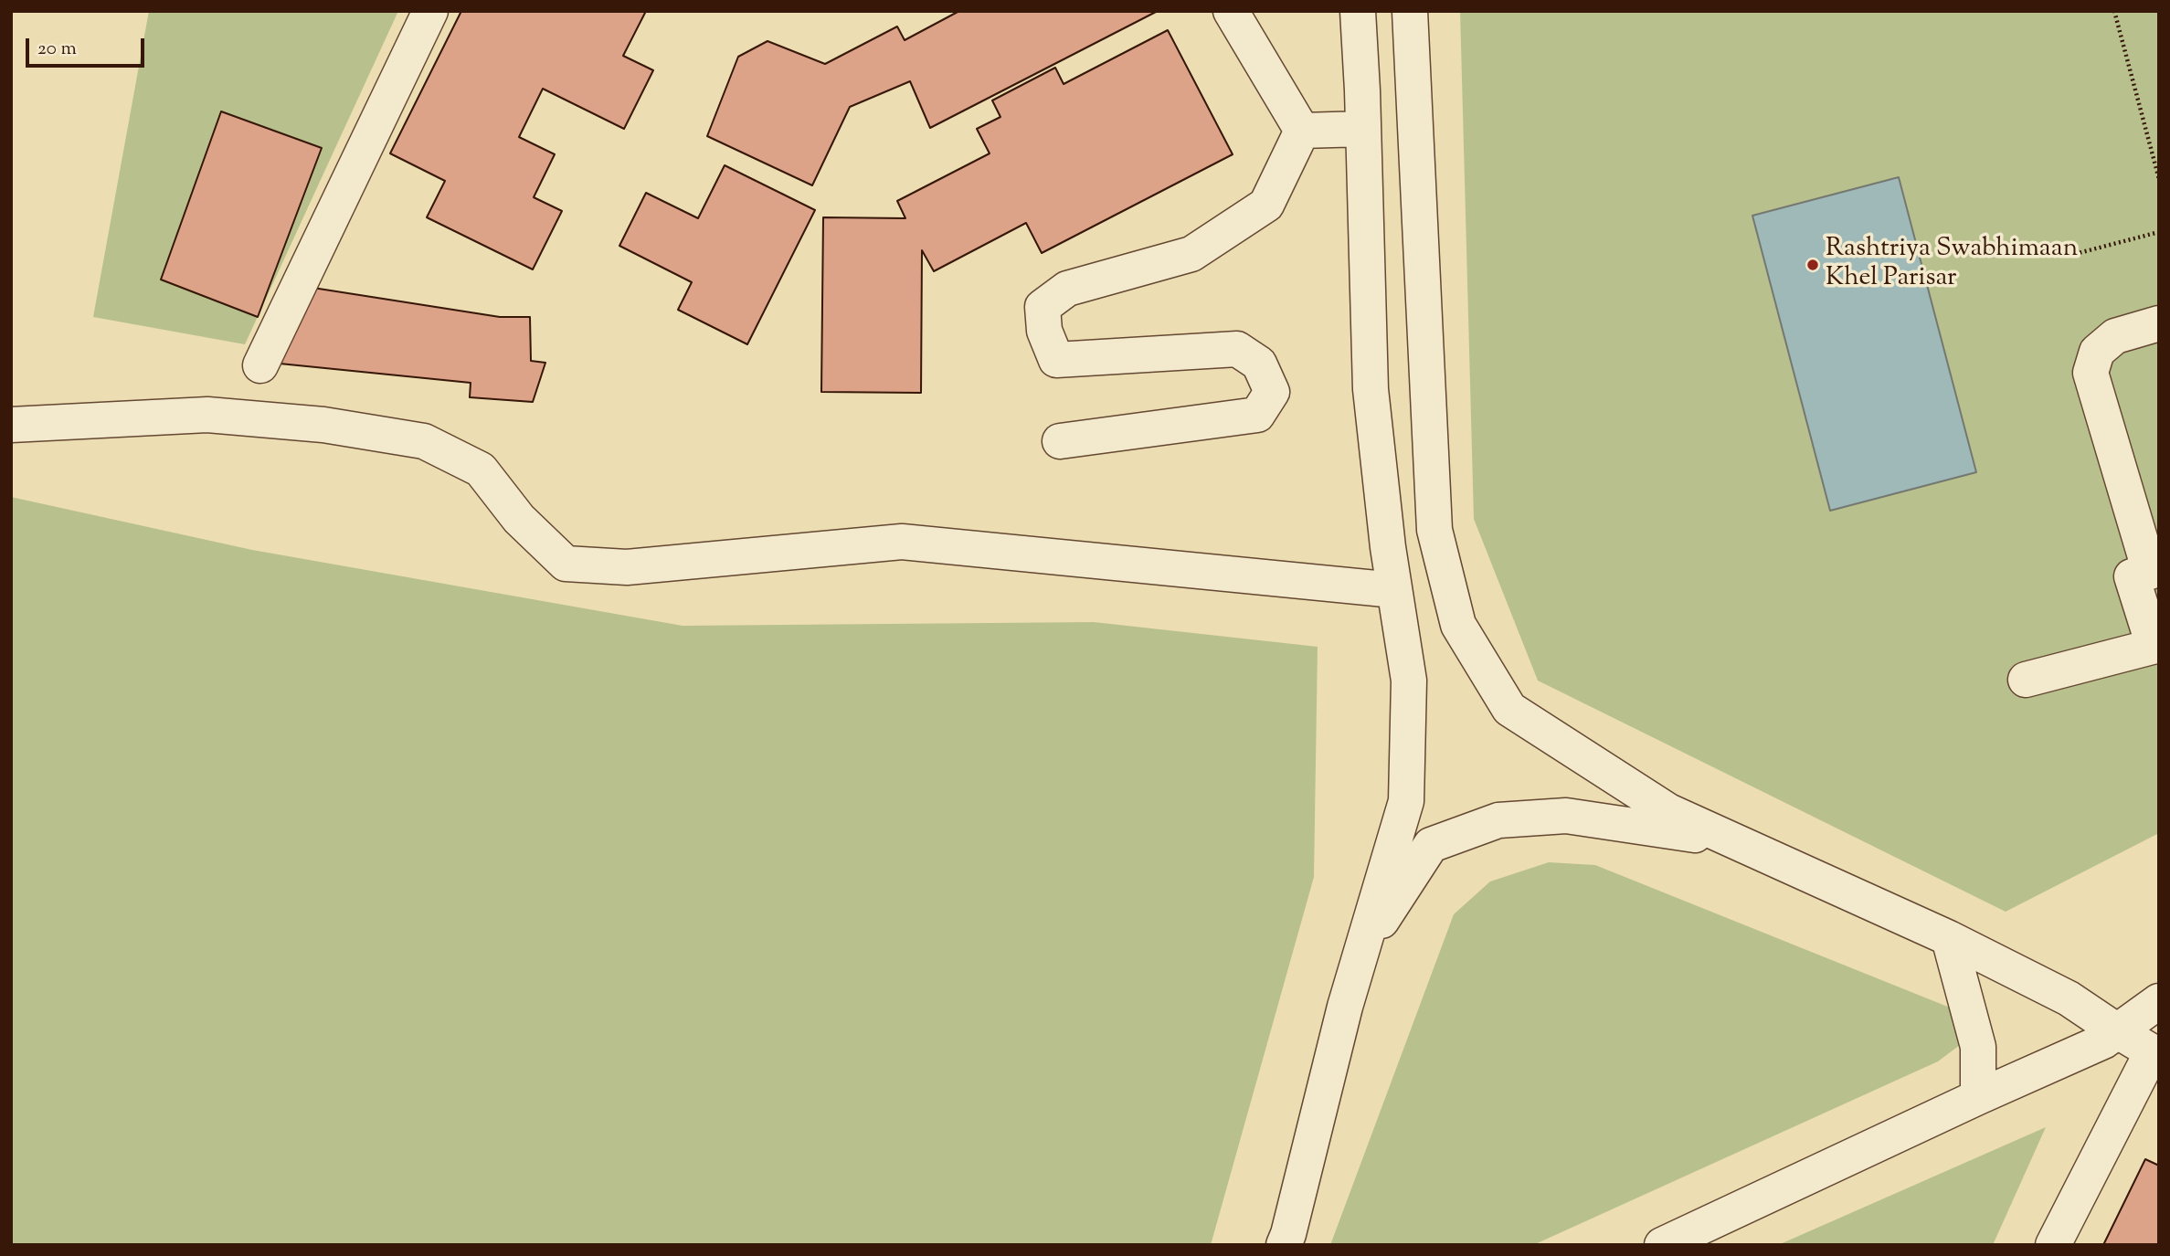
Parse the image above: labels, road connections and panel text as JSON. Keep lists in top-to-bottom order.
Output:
{
  "places": ["Rashtriya Swabhimaan Khel Parisar"],
  "scale_bar": "20 m"
}
